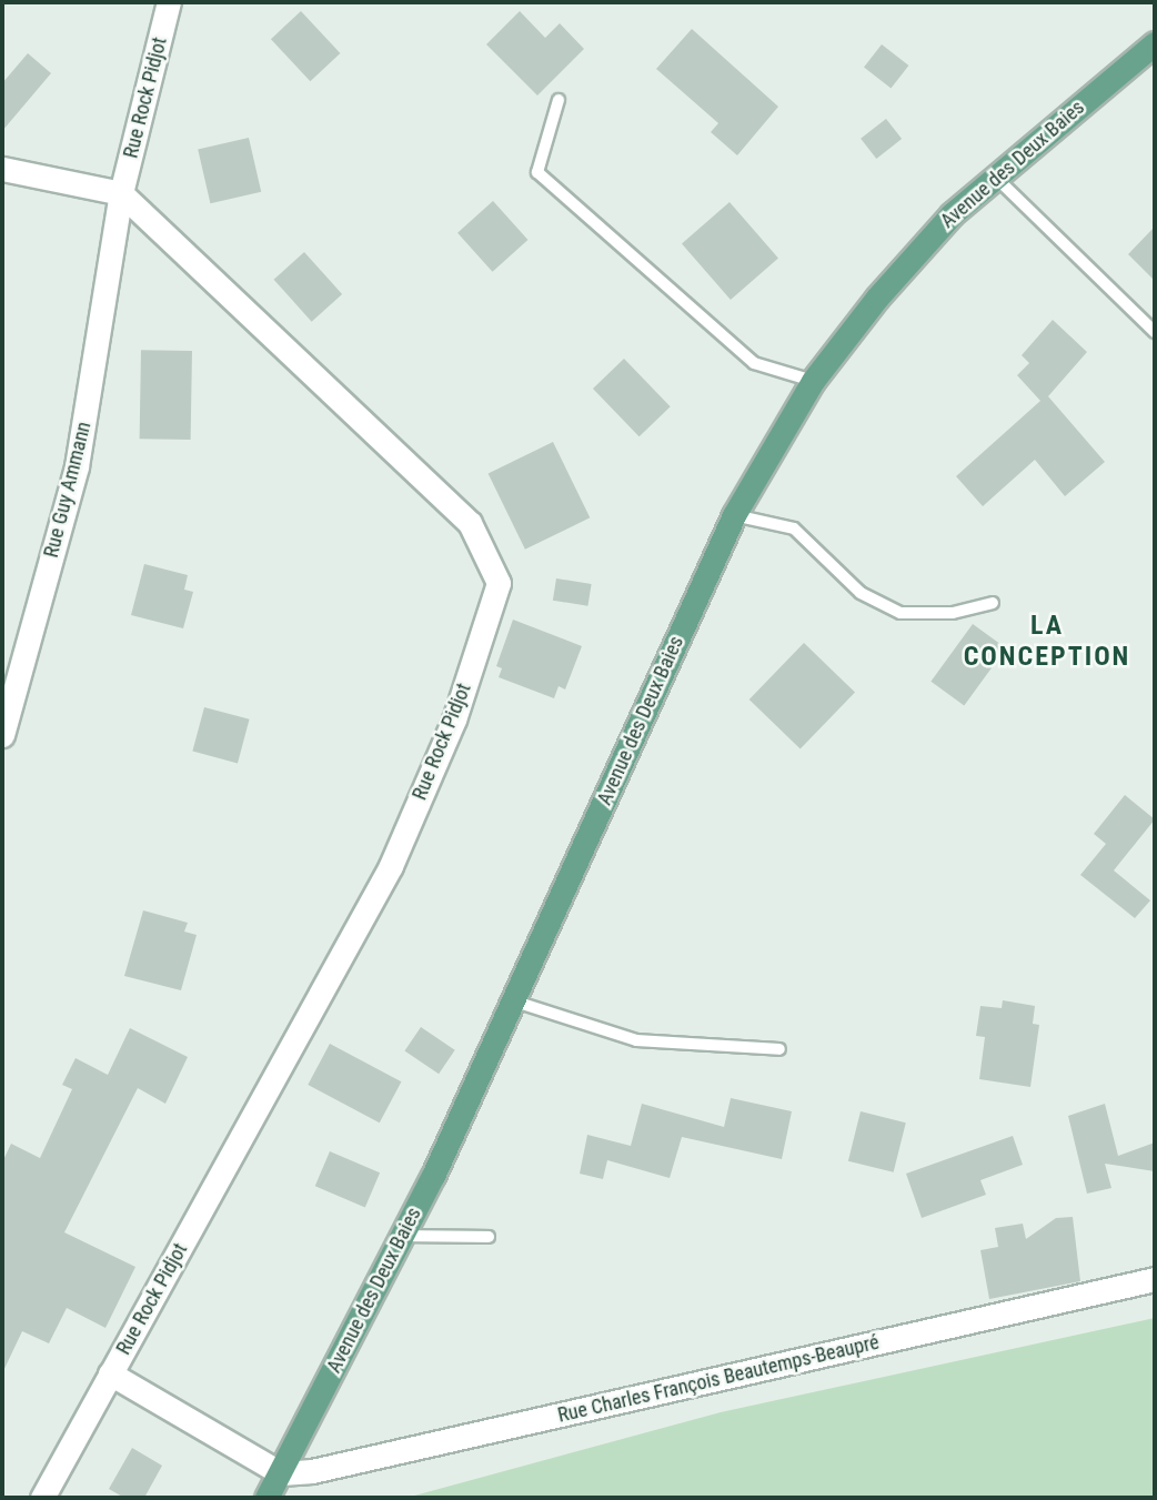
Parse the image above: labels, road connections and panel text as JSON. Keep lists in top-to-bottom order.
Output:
{
  "streets": {
    "main road": ["Avenue des Deux Baies"],
    "street": ["Rue Rock Pidjot", "Rue Guy Ammann", "Rue Charles François Beautemps-Beaupré"]
  },
  "crossings": [
    ["Rue Rock Pidjot", "Avenue des Deux Baies"],
    ["Rue Rock Pidjot", "Rue Guy Ammann"],
    ["Rue Rock Pidjot", "Rue Charles François Beautemps-Beaupré"],
    ["Avenue des Deux Baies", "Rue Charles François Beautemps-Beaupré"]
  ],
  "districts": ["LA CONCEPTION"]
}
